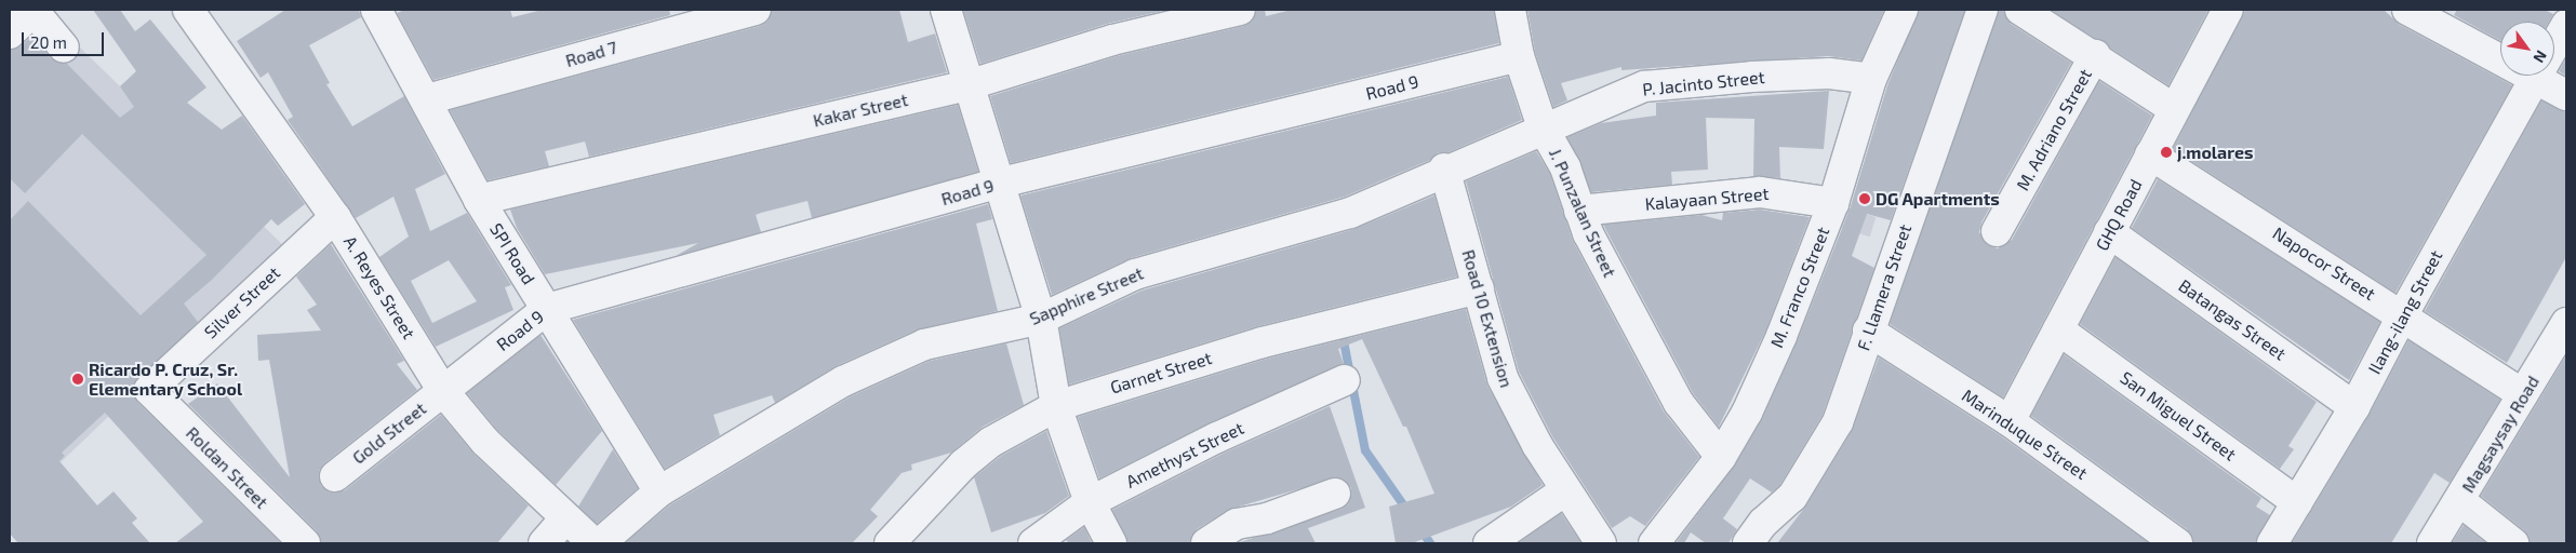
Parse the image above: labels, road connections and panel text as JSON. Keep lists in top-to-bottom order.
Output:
{
  "streets": {
    "street": [
      "Road 7",
      "P. Jacinto Street",
      "Road 9",
      "Kakar Street",
      "M. Adriano Street",
      "Kalayaan Street",
      "J. Punzalan Street",
      "GHQ Road",
      "SPI Road",
      "Napocor Street",
      "A. Reyes Street",
      "M. Franco Street",
      "F. Llamera Street",
      "Sapphire Street",
      "Silver Street",
      "Ilang-ilang Street",
      "Road 10 Extension",
      "Batangas Street",
      "Garnet Street",
      "San Miguel Street",
      "Gold Street",
      "Marinduque Street",
      "Magsaysay Road",
      "Amethyst Street",
      "Roldan Street"
    ]
  },
  "crossings": [
    ["Road 7", "SPI Road"],
    ["P. Jacinto Street", "J. Punzalan Street"],
    ["P. Jacinto Street", "M. Franco Street"],
    ["P. Jacinto Street", "Sapphire Street"],
    ["Road 9", "J. Punzalan Street"],
    ["Road 9", "SPI Road"],
    ["Road 9", "A. Reyes Street"],
    ["Road 9", "Gold Street"],
    ["Kakar Street", "SPI Road"],
    ["Kalayaan Street", "J. Punzalan Street"],
    ["Kalayaan Street", "M. Franco Street"],
    ["J. Punzalan Street", "M. Franco Street"],
    ["J. Punzalan Street", "Sapphire Street"],
    ["GHQ Road", "Napocor Street"],
    ["GHQ Road", "Batangas Street"],
    ["GHQ Road", "San Miguel Street"],
    ["GHQ Road", "Marinduque Street"],
    ["SPI Road", "Sapphire Street"],
    ["Napocor Street", "Ilang-ilang Street"],
    ["Napocor Street", "Magsaysay Road"],
    ["A. Reyes Street", "Silver Street"],
    ["A. Reyes Street", "Gold Street"],
    ["F. Llamera Street", "Marinduque Street"],
    ["Sapphire Street", "Road 10 Extension"],
    ["Silver Street", "Roldan Street"],
    ["Ilang-ilang Street", "Batangas Street"],
    ["Ilang-ilang Street", "San Miguel Street"],
    ["Road 10 Extension", "Garnet Street"]
  ],
  "places": ["j.molares", "DG Apartments", "Ricardo P. Cruz, Sr. Elementary School"],
  "scale_bar": "20 m",
  "north": "bottom right"
}
